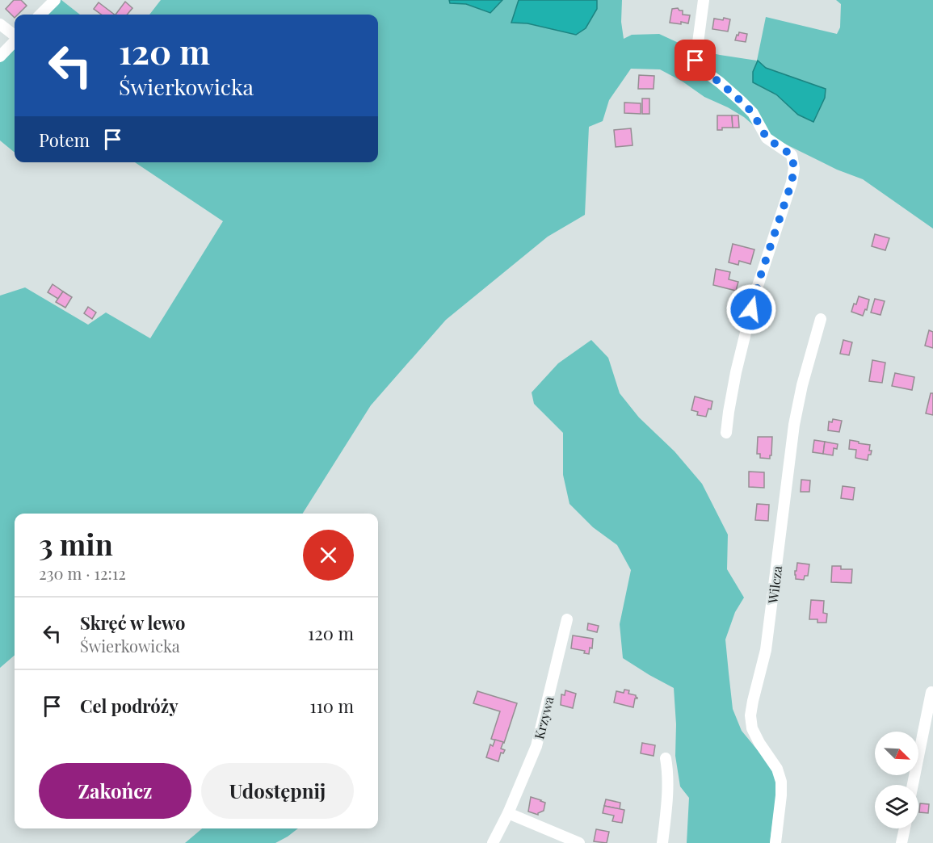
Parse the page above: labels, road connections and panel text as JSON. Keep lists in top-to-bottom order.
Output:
{
  "streets": {
    "street": ["Wilcza", "Krzywa"]
  },
  "north": "bottom right",
  "page": {
    "turn": ["120 m", "Świerkowicka"],
    "then": "Potem",
    "heading": ["3 min", "230 m · 12:12"],
    "list": [
      {
        "name": "Skręć w lewo",
        "note": "Świerkowicka",
        "value": "120 m"
      },
      {
        "name": "Cel podróży",
        "value": "110 m"
      }
    ],
    "buttons": ["Zakończ", "Udostępnij"]
  }
}
